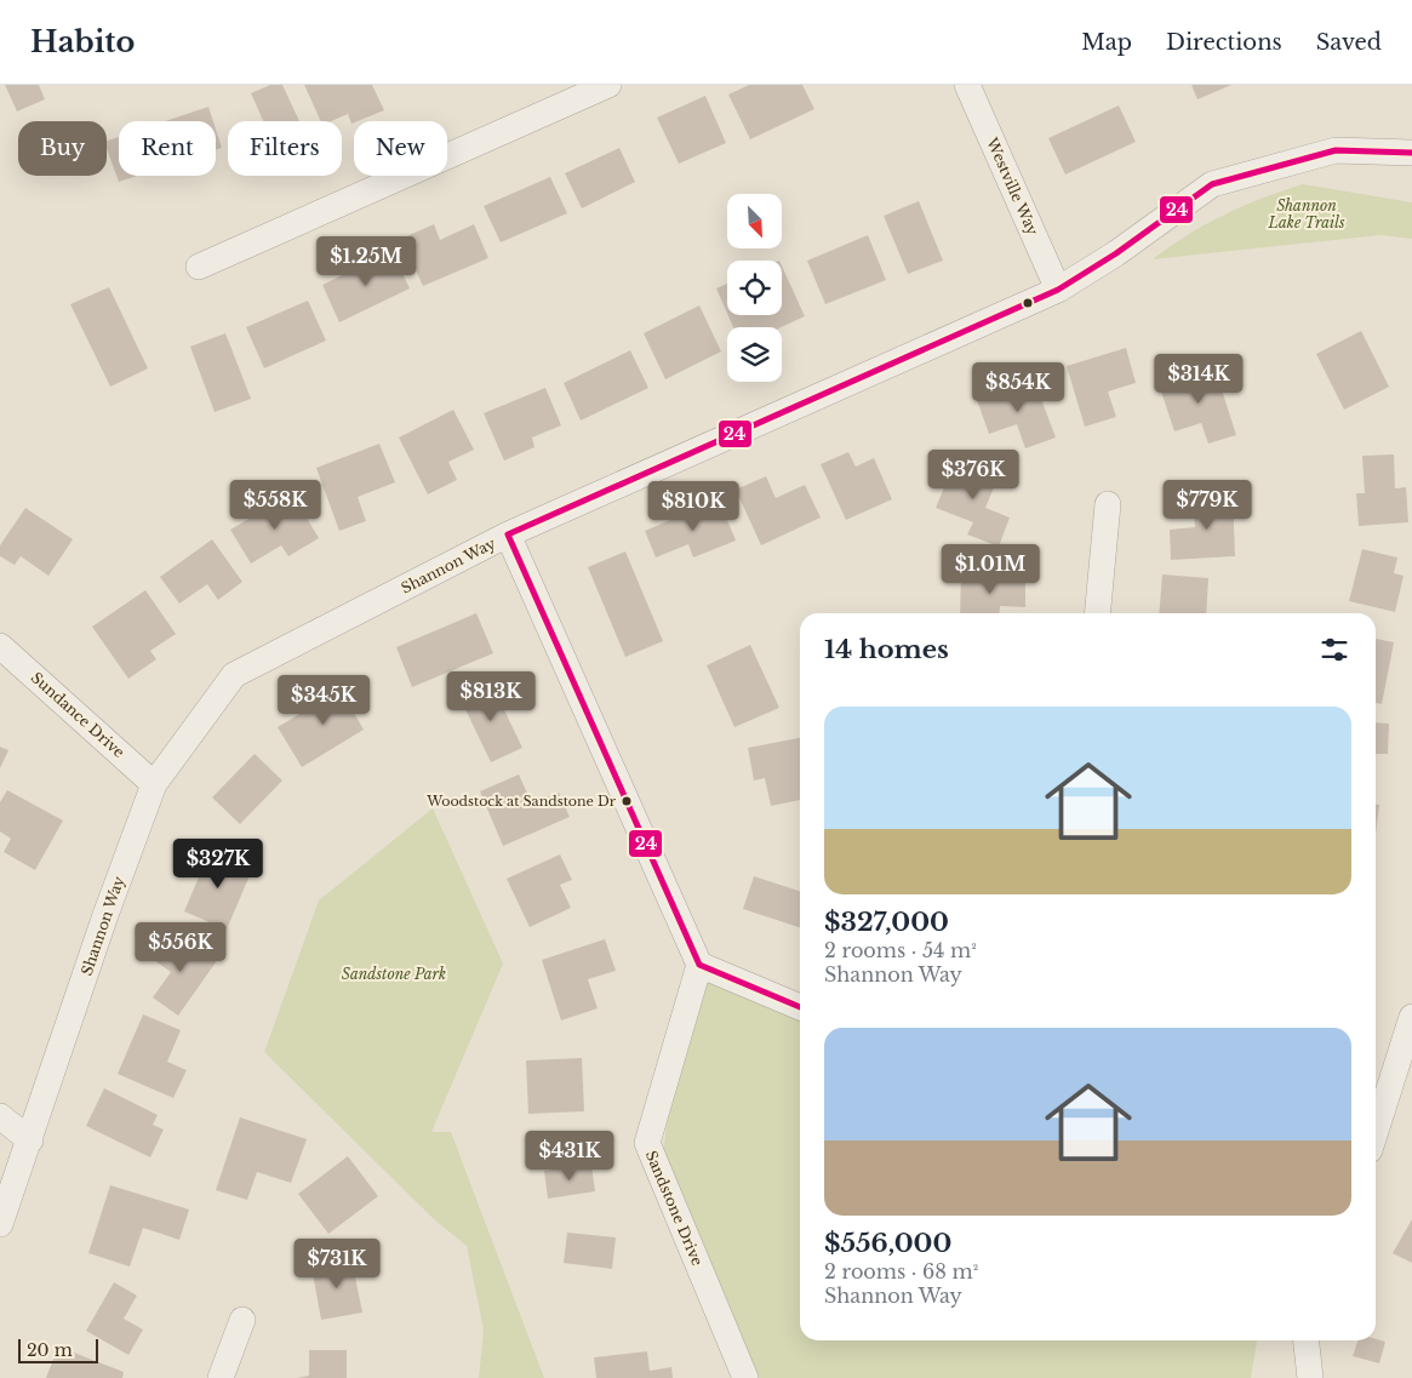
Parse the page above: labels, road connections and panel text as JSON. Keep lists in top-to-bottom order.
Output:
{
  "streets": {
    "street": [
      "Westville Way",
      "Shannon Way",
      "Sundance Drive",
      "Sandstone Drive"
    ]
  },
  "crossings": [
    ["Westville Way", "Shannon Way"],
    ["Shannon Way", "Sundance Drive"]
  ],
  "parks": ["Shannon Lake Trails", "Sandstone Park"],
  "places": ["Woodstock at Sandstone Dr"],
  "lines": ["transit line 24"],
  "scale_bar": "20 m",
  "north": "bottom right",
  "page": {
    "header": "Habito",
    "nav": ["Map", "Directions", "Saved"],
    "chip": [
      "Buy",
      "Rent",
      "Filters",
      "New"
    ],
    "price": [
      "$1.25M",
      "$314K",
      "$854K",
      "$376K",
      "$558K",
      "$779K",
      "$810K",
      "$1.01M",
      "$813K",
      "$345K",
      "$327K",
      "$556K",
      "$431K",
      "$731K"
    ],
    "heading": "14 homes",
    "list": [
      {
        "name": "$327,000",
        "note": "2 rooms · 54 m² · Shannon Way"
      },
      {
        "name": "$556,000",
        "note": "2 rooms · 68 m² · Shannon Way"
      }
    ],
    "scale": "20 m"
  }
}
